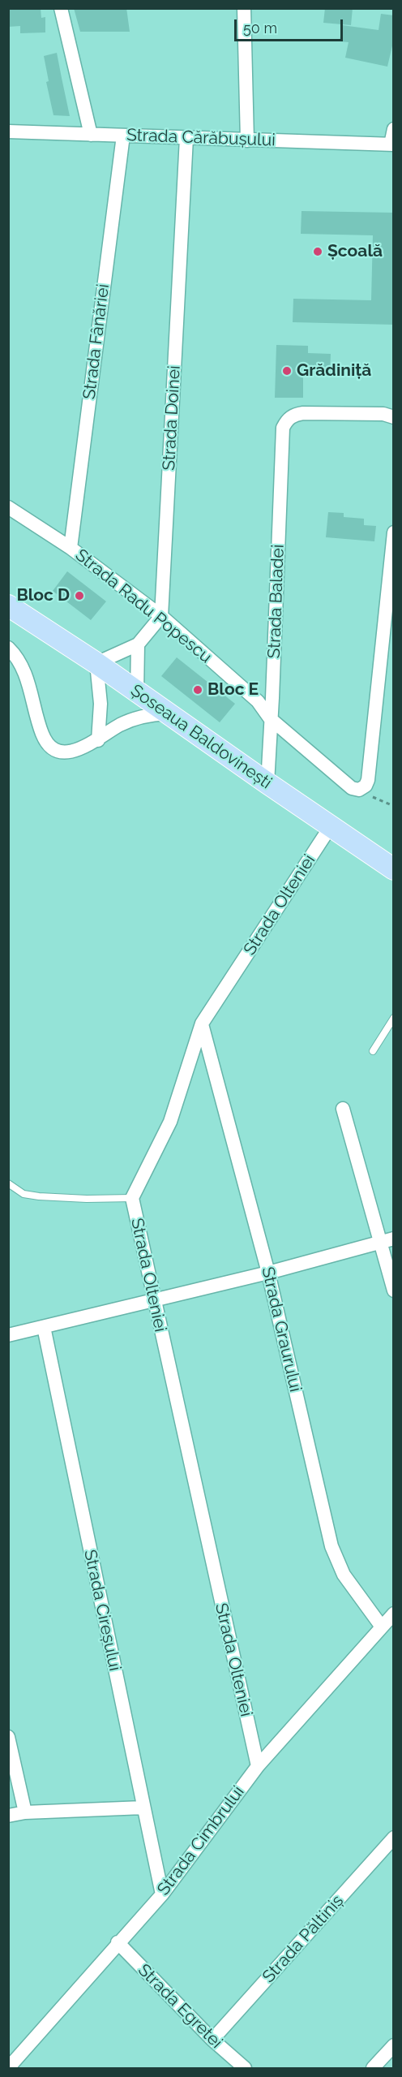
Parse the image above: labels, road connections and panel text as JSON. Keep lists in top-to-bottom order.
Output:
{
  "streets": {
    "main road": ["Șoseaua Baldovinești"],
    "street": [
      "Strada Cărăbușului",
      "Strada Fânăriei",
      "Strada Doinei",
      "Strada Baladei",
      "Strada Radu Popescu",
      "Strada Olteniei",
      "Strada Graurului",
      "Strada Cireșului",
      "Strada Cimbrului",
      "Strada Păltiniș",
      "Strada Egretei"
    ]
  },
  "crossings": [
    ["Strada Cărăbușului", "Strada Fânăriei"],
    ["Strada Cărăbușului", "Strada Doinei"],
    ["Strada Fânăriei", "Strada Radu Popescu"],
    ["Strada Doinei", "Strada Radu Popescu"],
    ["Strada Baladei", "Strada Radu Popescu"],
    ["Strada Baladei", "Șoseaua Baldovinești"],
    ["Șoseaua Baldovinești", "Strada Olteniei"],
    ["Strada Olteniei", "Strada Graurului"],
    ["Strada Olteniei", "Strada Cimbrului"],
    ["Strada Graurului", "Strada Cimbrului"],
    ["Strada Cireșului", "Strada Cimbrului"],
    ["Strada Cimbrului", "Strada Egretei"],
    ["Strada Păltiniș", "Strada Egretei"]
  ],
  "places": [
    "Școală",
    "Grădiniță",
    "Bloc D",
    "Bloc E"
  ],
  "scale_bar": "50 m"
}
